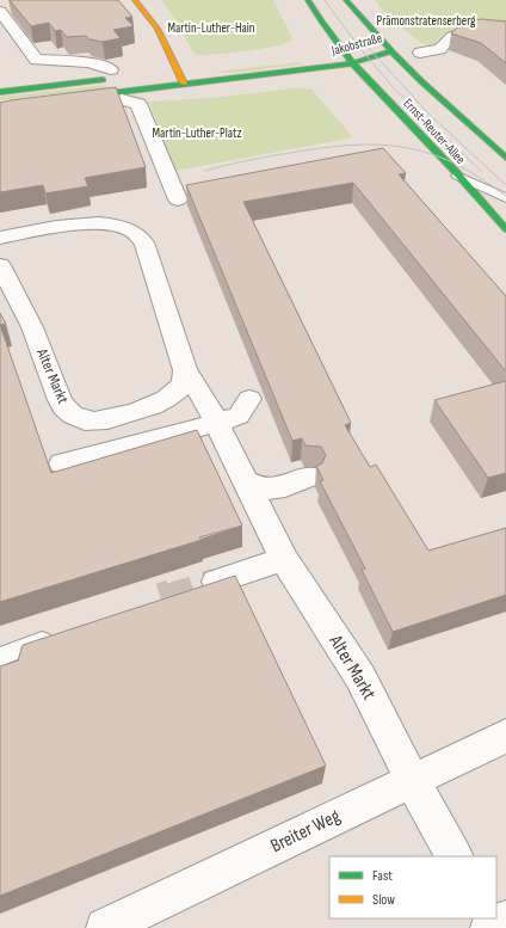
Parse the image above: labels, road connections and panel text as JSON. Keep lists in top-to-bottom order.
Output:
{
  "streets": {
    "main road": ["Jakobstraße", "Ernst-Reuter-Allee"],
    "street": ["Alter Markt", "Breiter Weg"]
  },
  "crossings": [
    ["Jakobstraße", "Ernst-Reuter-Allee"],
    ["Alter Markt", "Breiter Weg"]
  ],
  "parks": ["Prämonstratenserberg", "Martin-Luther-Hain", "Martin-Luther-Platz"],
  "legend": ["Fast", "Slow"]
}
